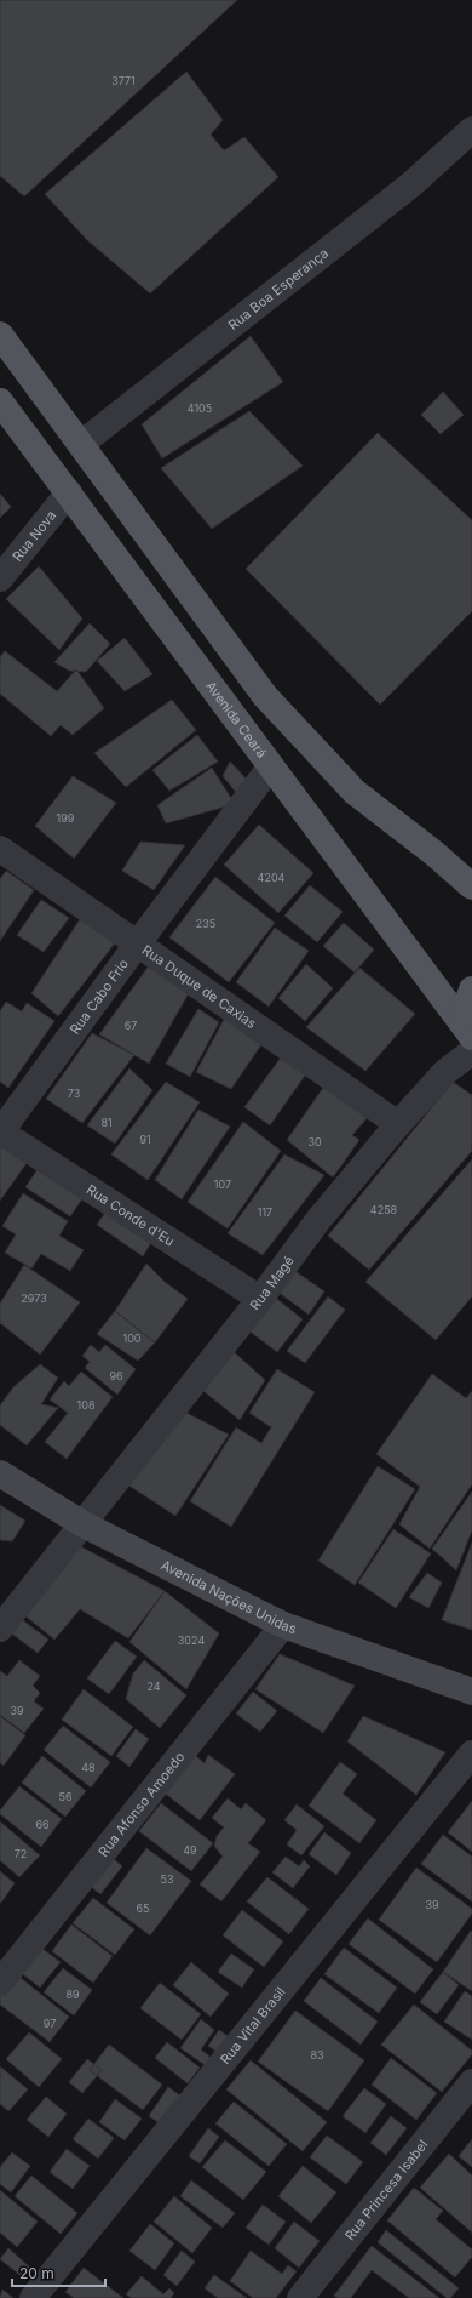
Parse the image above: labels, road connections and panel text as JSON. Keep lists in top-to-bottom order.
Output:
{
  "streets": {
    "main road": ["Avenida Ceará"],
    "street": [
      "Rua Boa Esperança",
      "Rua Nova",
      "Rua Duque de Caxias",
      "Rua Cabo Frio",
      "Rua Conde d'Eu",
      "Rua Magé",
      "Avenida Nações Unidas",
      "Rua Afonso Amoedo",
      "Rua Vital Brasil",
      "Rua Princesa Isabel"
    ]
  },
  "crossings": [
    ["Rua Nova", "Avenida Ceará"],
    ["Avenida Ceará", "Rua Cabo Frio"],
    ["Rua Duque de Caxias", "Rua Cabo Frio"],
    ["Rua Duque de Caxias", "Rua Magé"],
    ["Rua Cabo Frio", "Rua Conde d'Eu"],
    ["Rua Conde d'Eu", "Rua Magé"],
    ["Rua Magé", "Avenida Nações Unidas"],
    ["Avenida Nações Unidas", "Rua Afonso Amoedo"]
  ],
  "house_numbers": [
    "3771",
    "4105",
    "199",
    "4204",
    "235",
    "67",
    "73",
    "81",
    "91",
    "30",
    "107",
    "4258",
    "117",
    "2973",
    "100",
    "96",
    "108",
    "3024",
    "24",
    "39",
    "48",
    "56",
    "66",
    "49",
    "72",
    "53",
    "39",
    "65",
    "89",
    "97",
    "83"
  ],
  "scale_bar": "20 m"
}
